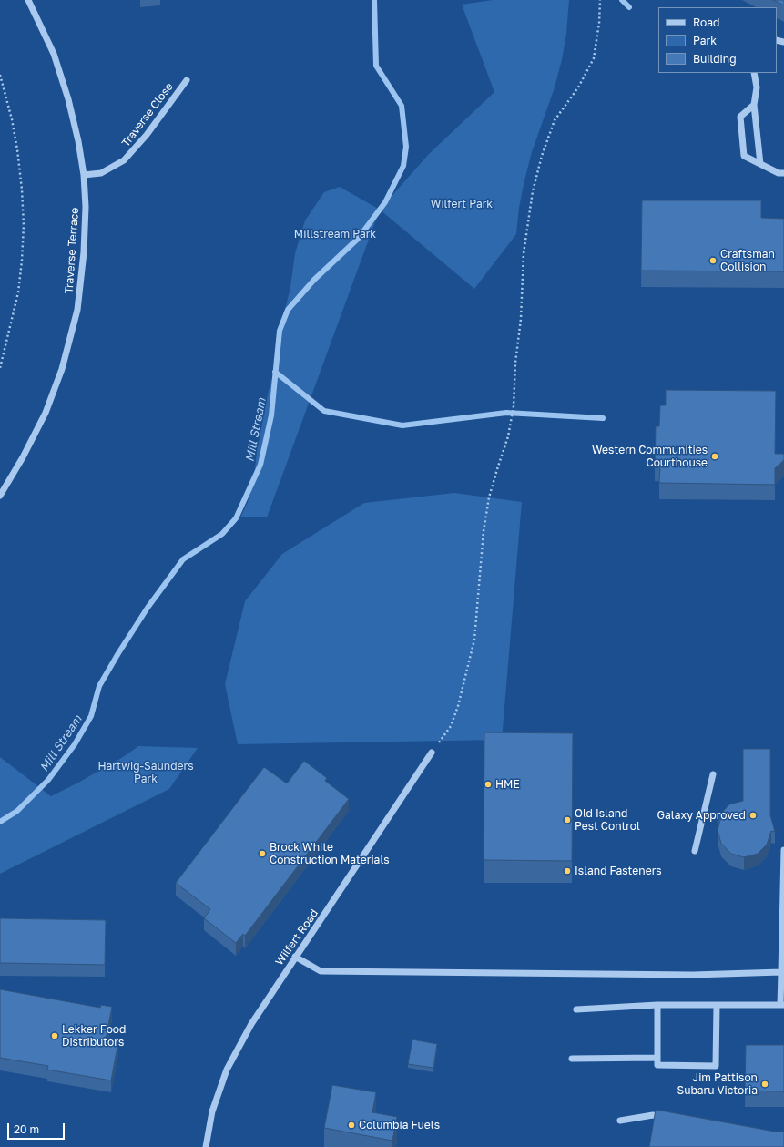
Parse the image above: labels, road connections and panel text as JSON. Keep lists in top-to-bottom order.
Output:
{
  "streets": {
    "street": ["Traverse Close", "Traverse Terrace", "Wilfert Road"]
  },
  "crossings": [
    ["Traverse Close", "Traverse Terrace"]
  ],
  "water": ["Mill Stream"],
  "parks": ["Wilfert Park", "Millstream Park", "Hartwig-Saunders Park"],
  "places": [
    "Craftsman Collision",
    "Western Communities Courthouse",
    "HME",
    "Galaxy Approved",
    "Old Island Pest Control",
    "Brock White Construction Materials",
    "Island Fasteners",
    "Lekker Food Distributors",
    "Jim Pattison Subaru Victoria",
    "Columbia Fuels"
  ],
  "legend": ["Road", "Park", "Building"],
  "scale_bar": "20 m"
}
